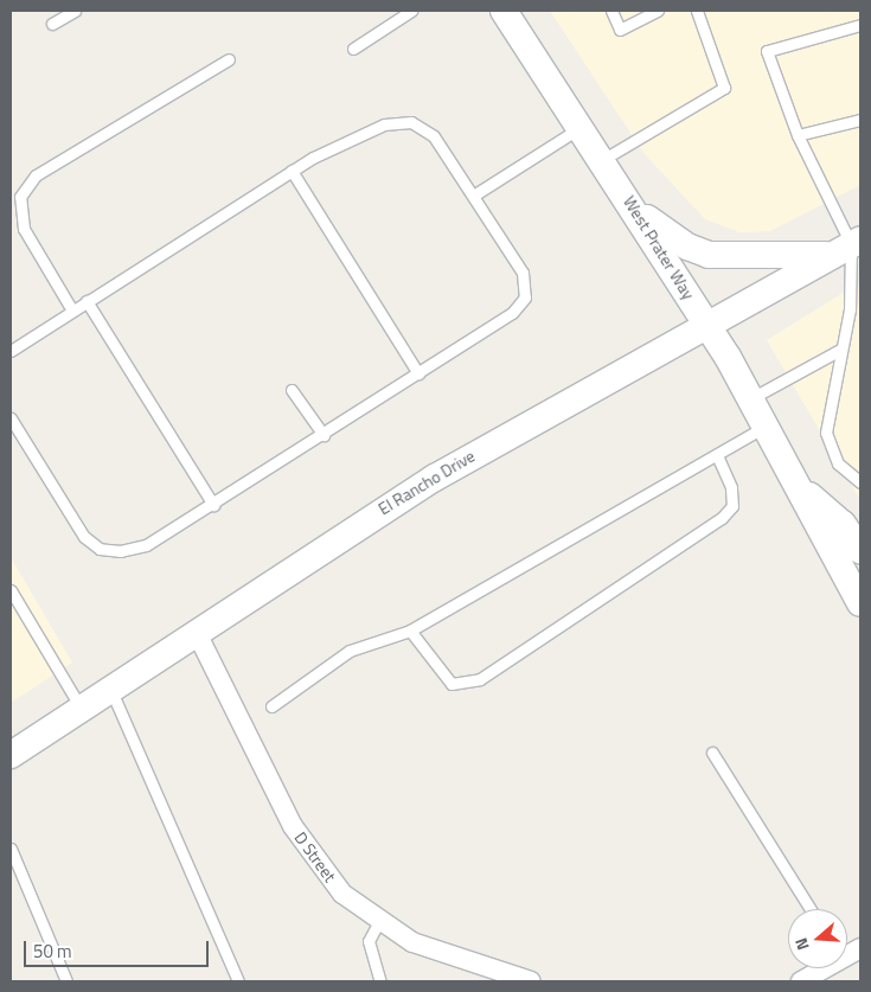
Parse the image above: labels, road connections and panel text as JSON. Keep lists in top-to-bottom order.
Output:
{
  "streets": {
    "main road": ["West Prater Way", "El Rancho Drive"],
    "street": ["D Street"]
  },
  "crossings": [
    ["West Prater Way", "El Rancho Drive"],
    ["El Rancho Drive", "D Street"]
  ],
  "scale_bar": "50 m",
  "north": "left"
}
